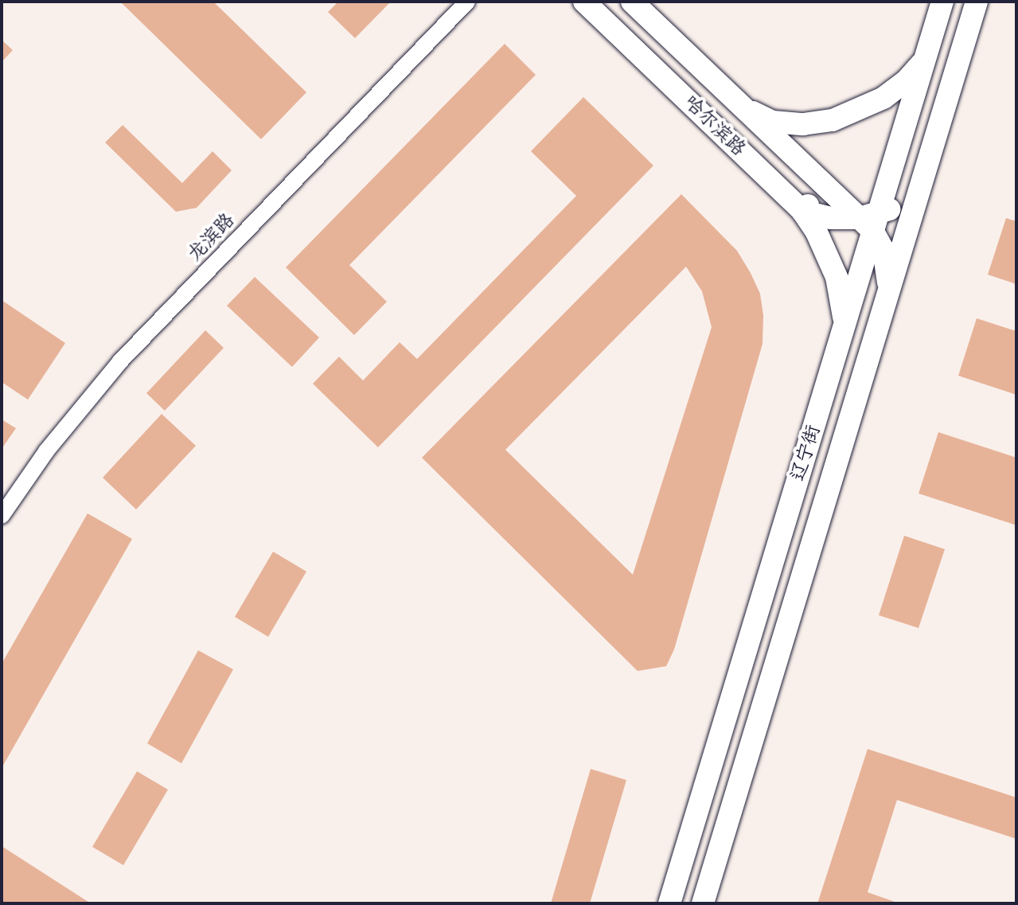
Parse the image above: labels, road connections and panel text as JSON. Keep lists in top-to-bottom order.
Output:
{
  "streets": {
    "street": ["哈尔滨路", "龙滨路", "辽宁街"]
  },
  "crossings": [
    ["哈尔滨路", "辽宁街"]
  ]
}
